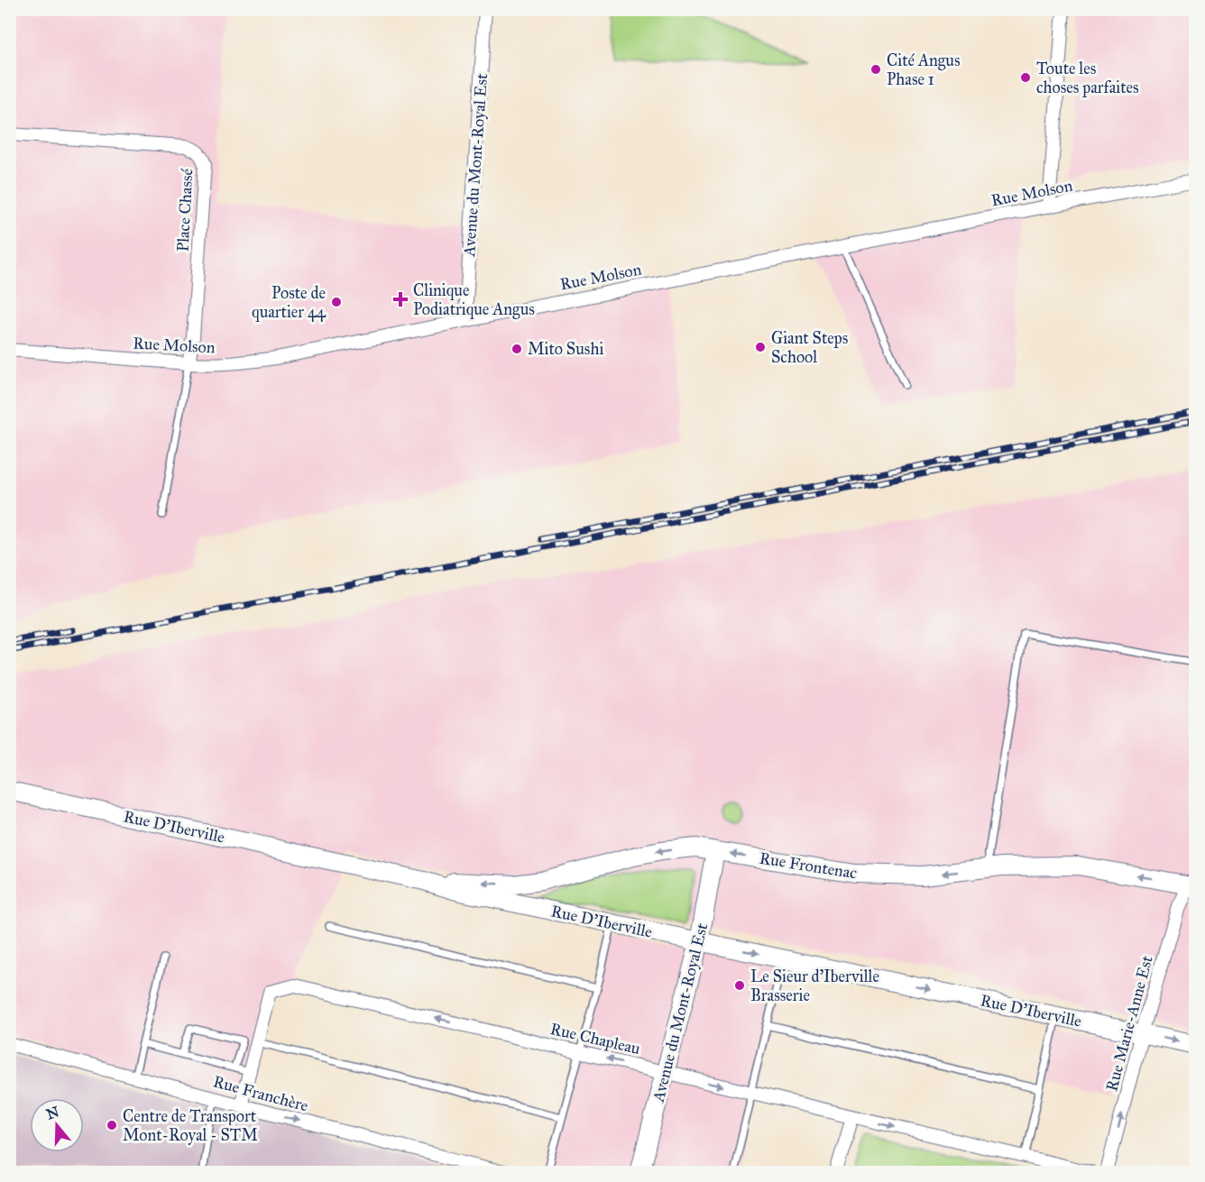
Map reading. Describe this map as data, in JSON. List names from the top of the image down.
{
  "streets": {
    "main road": ["Avenue du Mont-Royal Est", "Rue D'Iberville", "Rue Frontenac"],
    "street": [
      "Rue Molson",
      "Place Chassé",
      "Rue Marie-Anne Est",
      "Rue Chapleau",
      "Rue Franchère"
    ]
  },
  "crossings": [
    ["Avenue du Mont-Royal Est", "Rue Molson"],
    ["Avenue du Mont-Royal Est", "Rue D'Iberville"],
    ["Avenue du Mont-Royal Est", "Rue Frontenac"],
    ["Avenue du Mont-Royal Est", "Rue Chapleau"],
    ["Rue Molson", "Place Chassé"],
    ["Rue D'Iberville", "Rue Frontenac"],
    ["Rue D'Iberville", "Rue Marie-Anne Est"],
    ["Rue Frontenac", "Rue Marie-Anne Est"],
    ["Rue Chapleau", "Rue Franchère"]
  ],
  "one_way": ["Rue Frontenac", "Rue Marie-Anne Est", "Rue Franchère"],
  "places": {
    "other": [
      "Cité Angus Phase 1",
      "Toute les choses parfaites",
      "Poste de quartier 44",
      "Giant Steps School",
      "Mito Sushi",
      "Le Sieur d'Iberville Brasserie",
      "Centre de Transport Mont-Royal - STM"
    ],
    "health": ["Clinique Podiatrique Angus"]
  },
  "north": "top"
}
